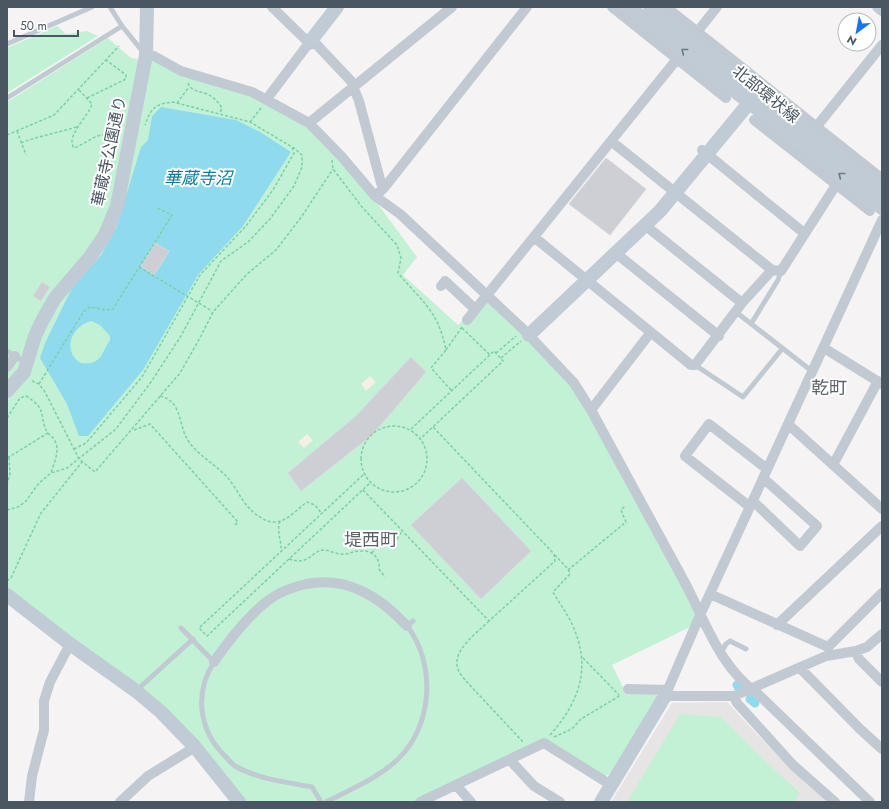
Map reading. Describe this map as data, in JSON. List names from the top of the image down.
{
  "streets": {
    "street": ["北部環状線", "華蔵寺公園通り"]
  },
  "districts": ["乾町", "堤西町"],
  "water": ["華蔵寺沼"],
  "scale_bar": "50 m",
  "north": "bottom left"
}
